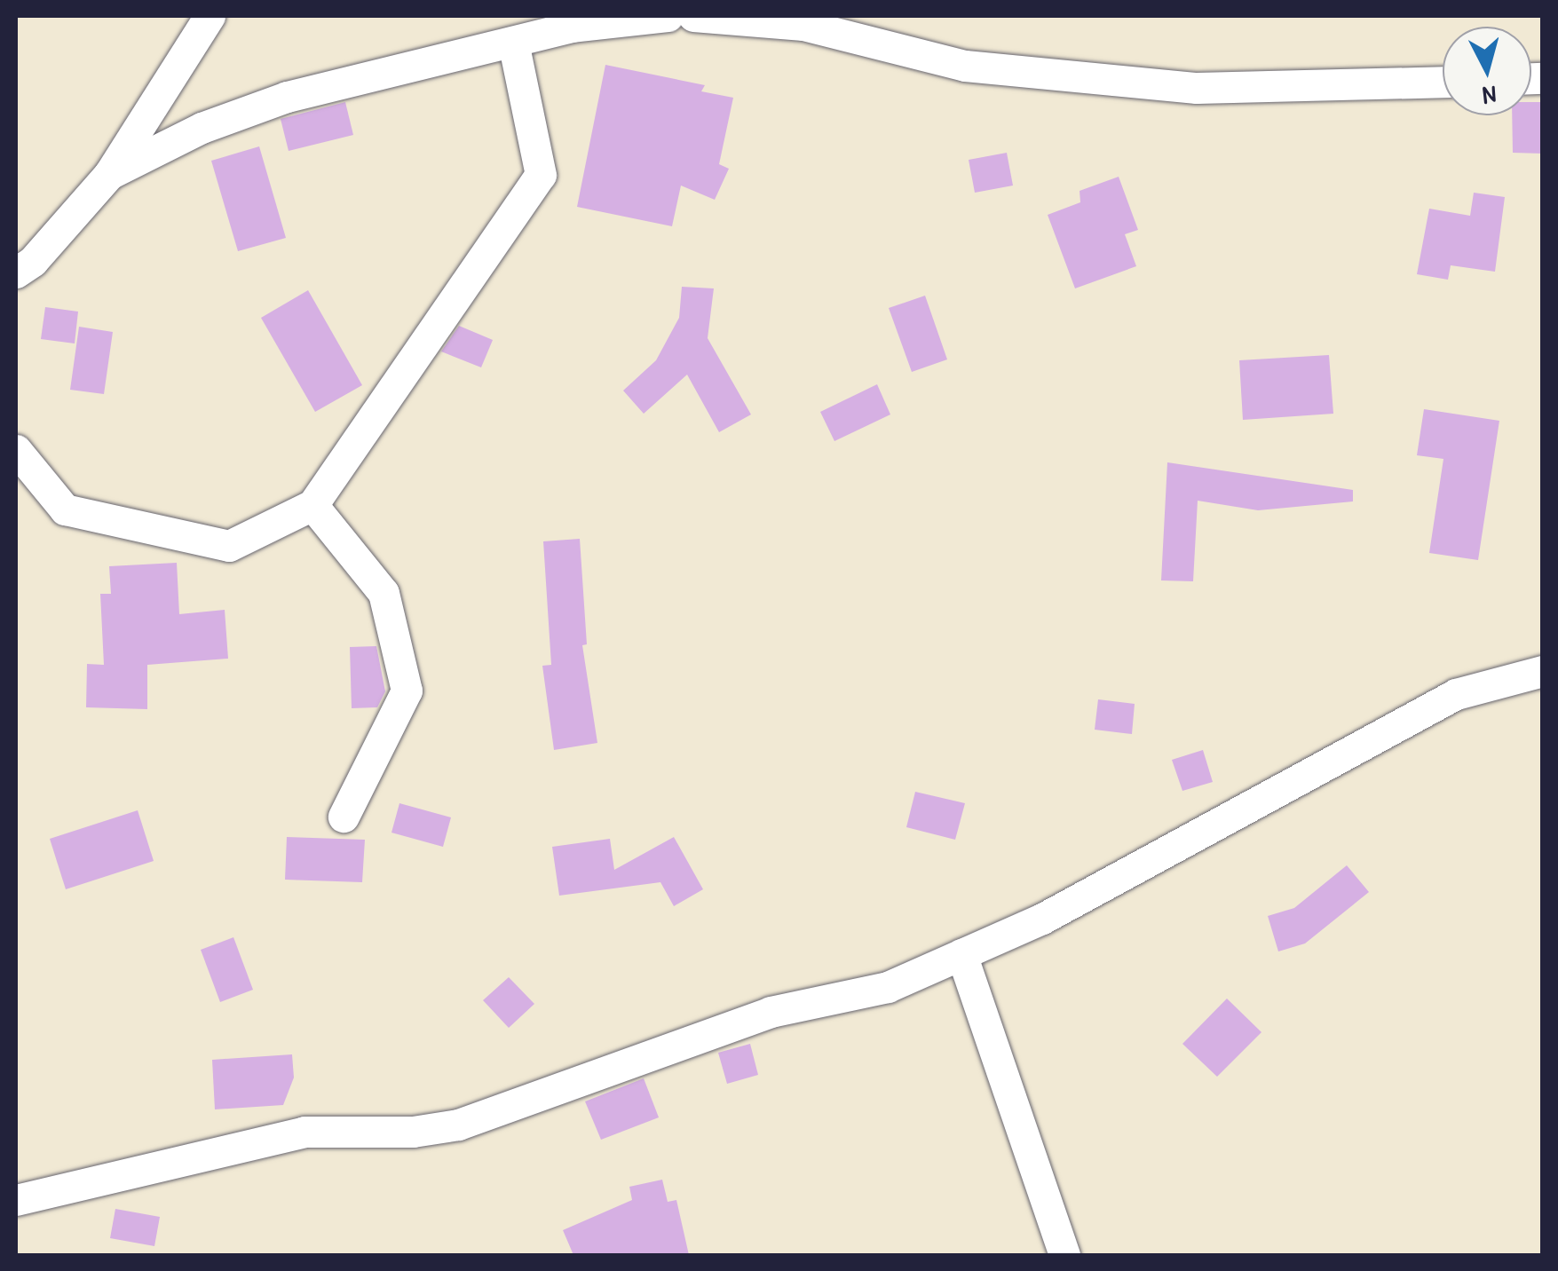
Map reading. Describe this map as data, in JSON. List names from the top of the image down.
{
  "north": "bottom"
}
